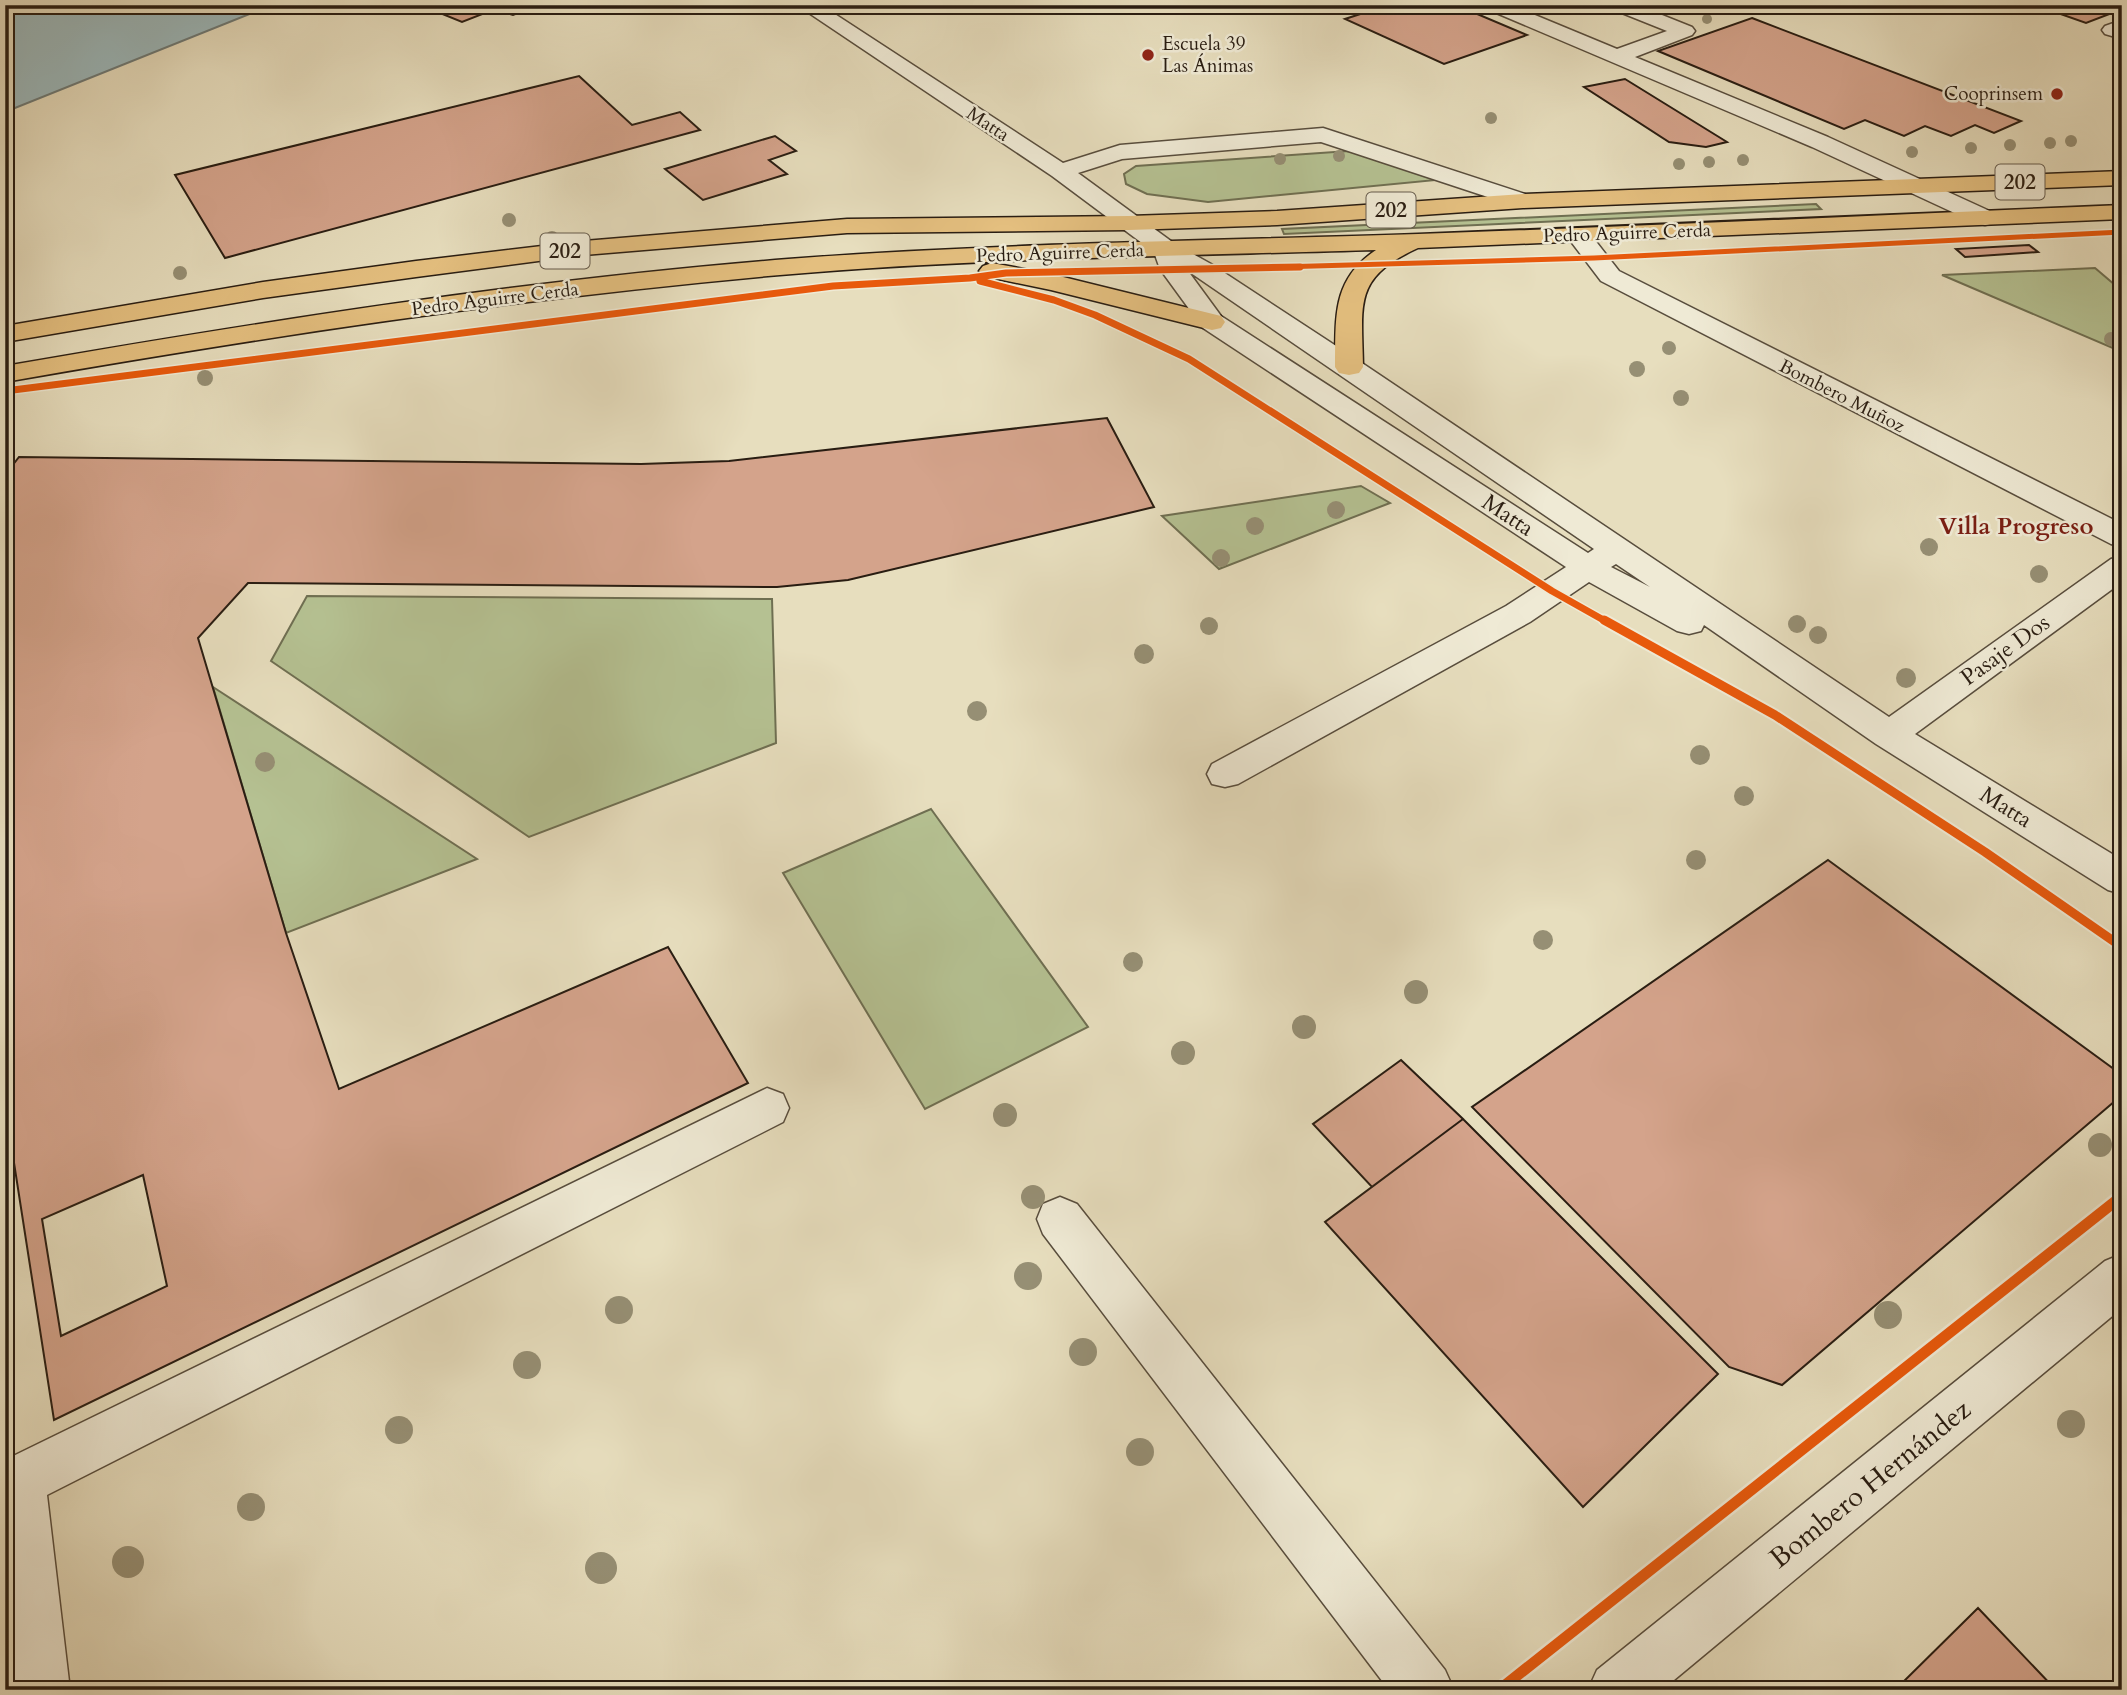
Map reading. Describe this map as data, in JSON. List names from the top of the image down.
{
  "streets": {
    "highway": ["202", "Pedro Aguirre Cerda"],
    "street": [
      "Matta",
      "Bombero Muñoz",
      "Pasaje Dos",
      "Bombero Hernández"
    ]
  },
  "crossings": [
    ["Matta", "Pedro Aguirre Cerda"],
    ["Matta", "Pasaje Dos"],
    ["Pedro Aguirre Cerda", "Bombero Muñoz"]
  ],
  "districts": ["Villa Progreso"],
  "places": ["Escuela 39 Las Ánimas", "Cooprinsem"]
}
